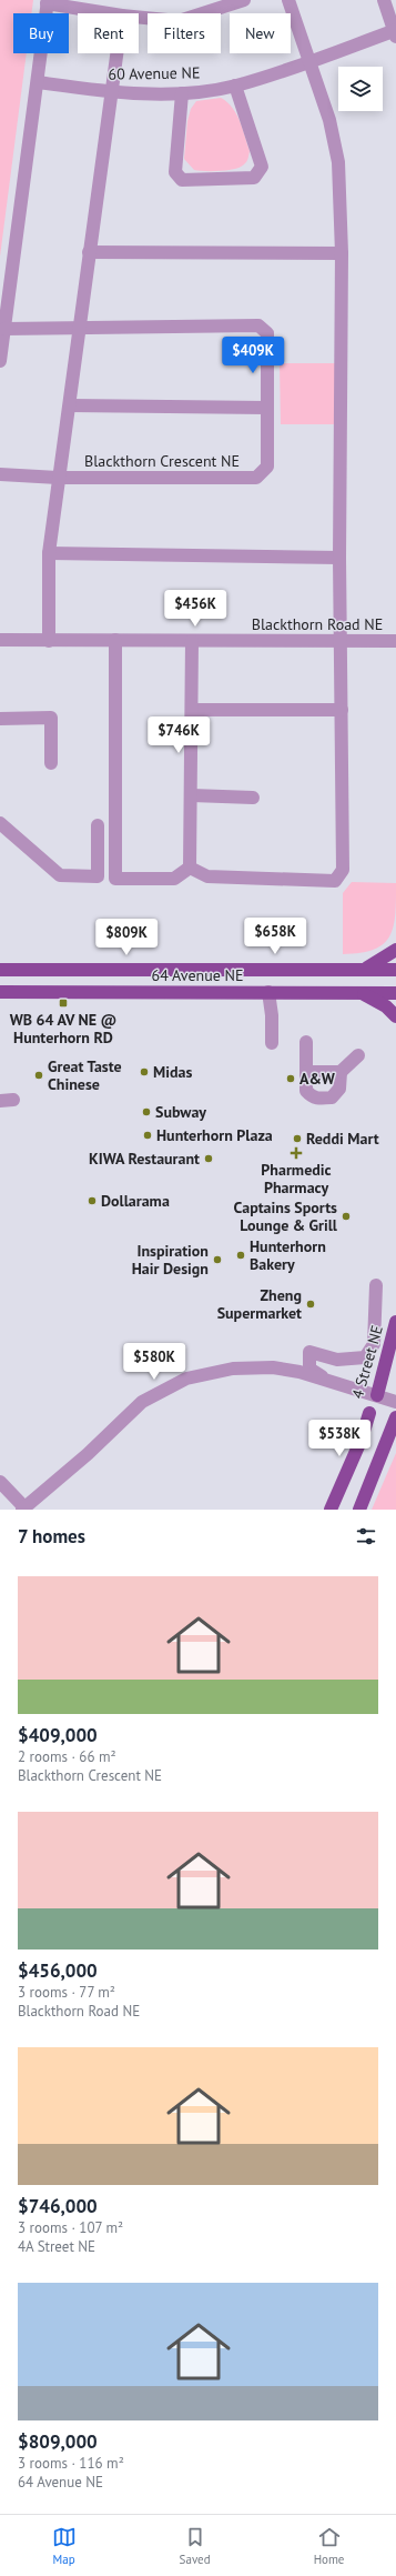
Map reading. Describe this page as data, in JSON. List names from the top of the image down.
{
  "streets": {
    "main road": ["64 Avenue NE", "4 Street NE"],
    "street": ["60 Avenue NE", "Blackthorn Crescent NE", "Blackthorn Road NE"]
  },
  "places": {
    "transit": ["WB 64 AV NE @ Hunterhorn RD"],
    "other": [
      "Midas",
      "Great Taste Chinese",
      "A&W",
      "Subway",
      "Hunterhorn Plaza",
      "Reddi Mart",
      "KIWA Restaurant",
      "Dollarama",
      "Captains Sports Lounge & Grill",
      "Hunterhorn Bakery",
      "Inspiration Hair Design",
      "Zheng Supermarket"
    ],
    "health": ["Pharmedic Pharmacy"]
  },
  "page": {
    "chip": [
      "Buy",
      "Rent",
      "Filters",
      "New"
    ],
    "price": [
      "$409K",
      "$456K",
      "$746K",
      "$658K",
      "$809K",
      "$580K",
      "$538K"
    ],
    "heading": "7 homes",
    "list": [
      {
        "name": "$409,000",
        "note": "2 rooms · 66 m² · Blackthorn Crescent NE"
      },
      {
        "name": "$456,000",
        "note": "3 rooms · 77 m² · Blackthorn Road NE"
      },
      {
        "name": "$746,000",
        "note": "3 rooms · 107 m² · 4A Street NE"
      },
      {
        "name": "$809,000",
        "note": "3 rooms · 116 m² · 64 Avenue NE"
      }
    ],
    "tabs": ["Map", "Saved", "Home"]
  }
}
